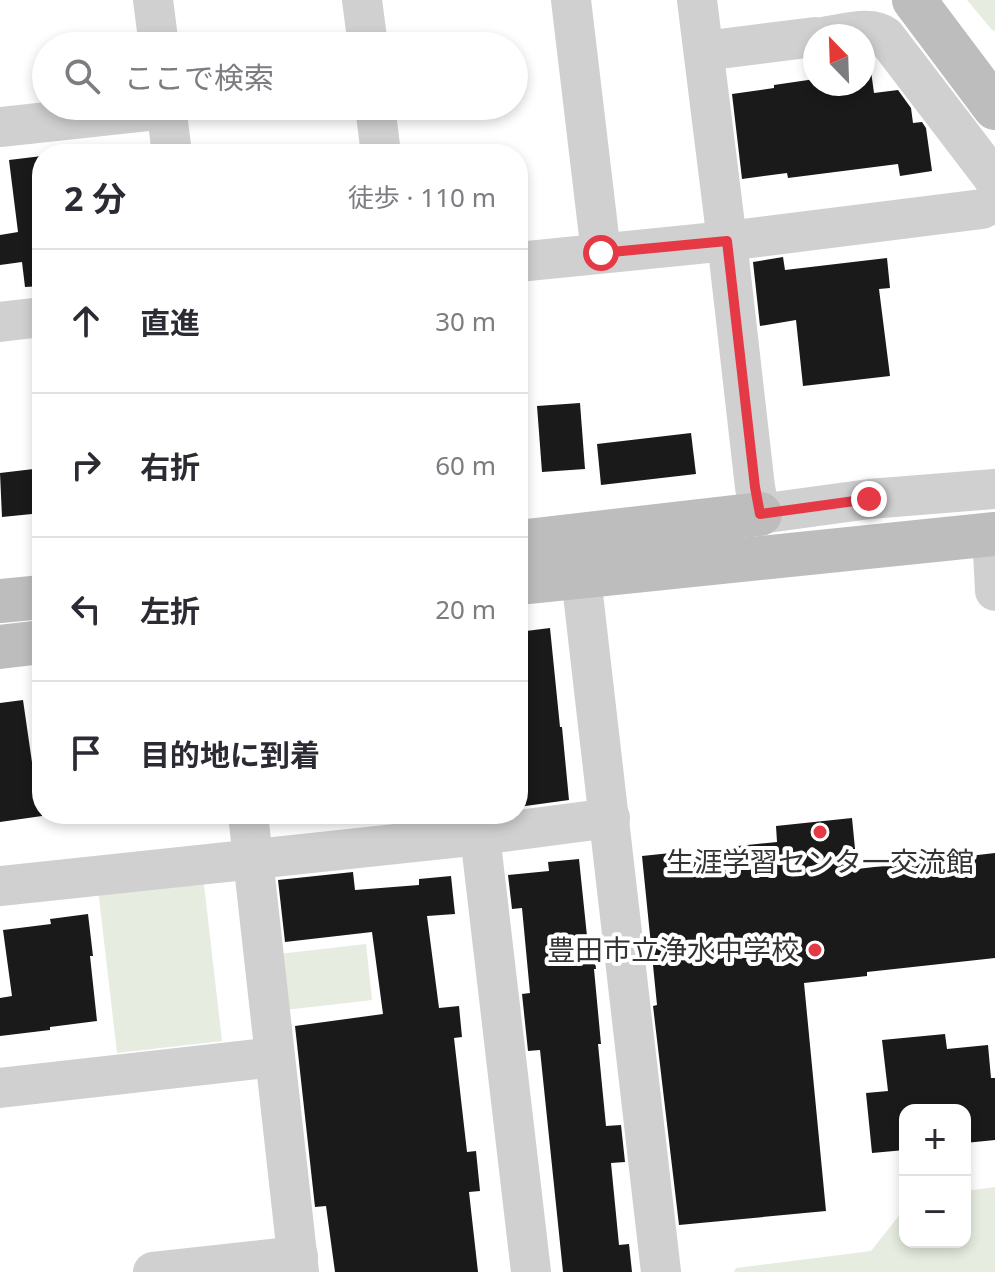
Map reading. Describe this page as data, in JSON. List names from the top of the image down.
{
  "places": ["生涯学習センタ一交流館", "豊田市立浄水中学校"],
  "north": "top left",
  "page": {
    "search": "ここで検索",
    "heading": ["2 分", "徒歩 · 110 m"],
    "list": [
      ["直進", "30 m"],
      ["右折", "60 m"],
      ["左折", "20 m"],
      "目的地に到着"
    ],
    "map_buttons": ["+", "−"]
  }
}
